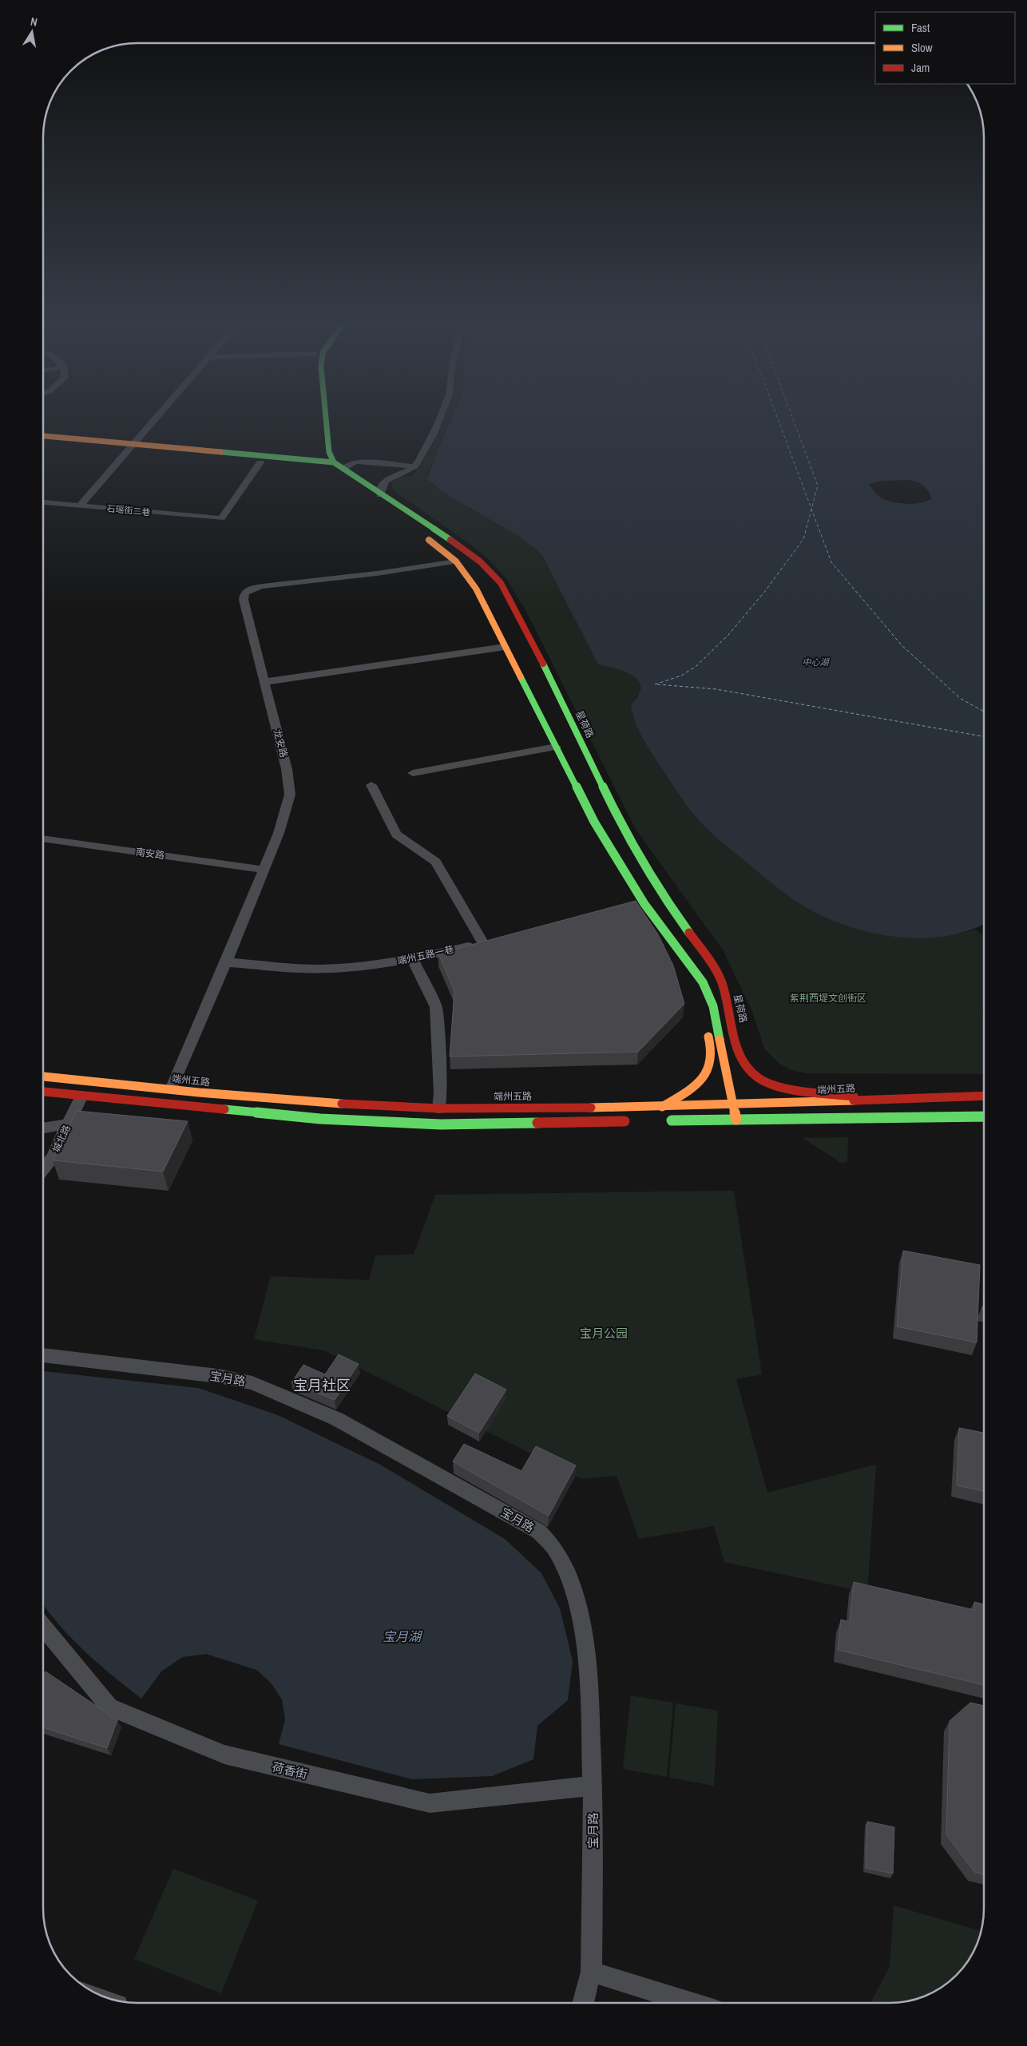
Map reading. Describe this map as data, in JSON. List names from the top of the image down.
{
  "streets": {
    "street": [
      "石瑶街二巷",
      "星荷路",
      "龙安路",
      "南安路",
      "端州五路一巷",
      "端州五路",
      "城北路",
      "宝月路",
      "荷香街"
    ]
  },
  "crossings": [
    ["星荷路", "端州五路"],
    ["龙安路", "南安路"],
    ["龙安路", "端州五路一巷"],
    ["龙安路", "端州五路"],
    ["宝月路", "荷香街"]
  ],
  "districts": ["宝月社区"],
  "water": ["中心湖", "宝月湖"],
  "parks": ["紫荆西堤文创街区", "宝月公园"],
  "legend": ["Fast", "Slow", "Jam"],
  "north": "top"
}
